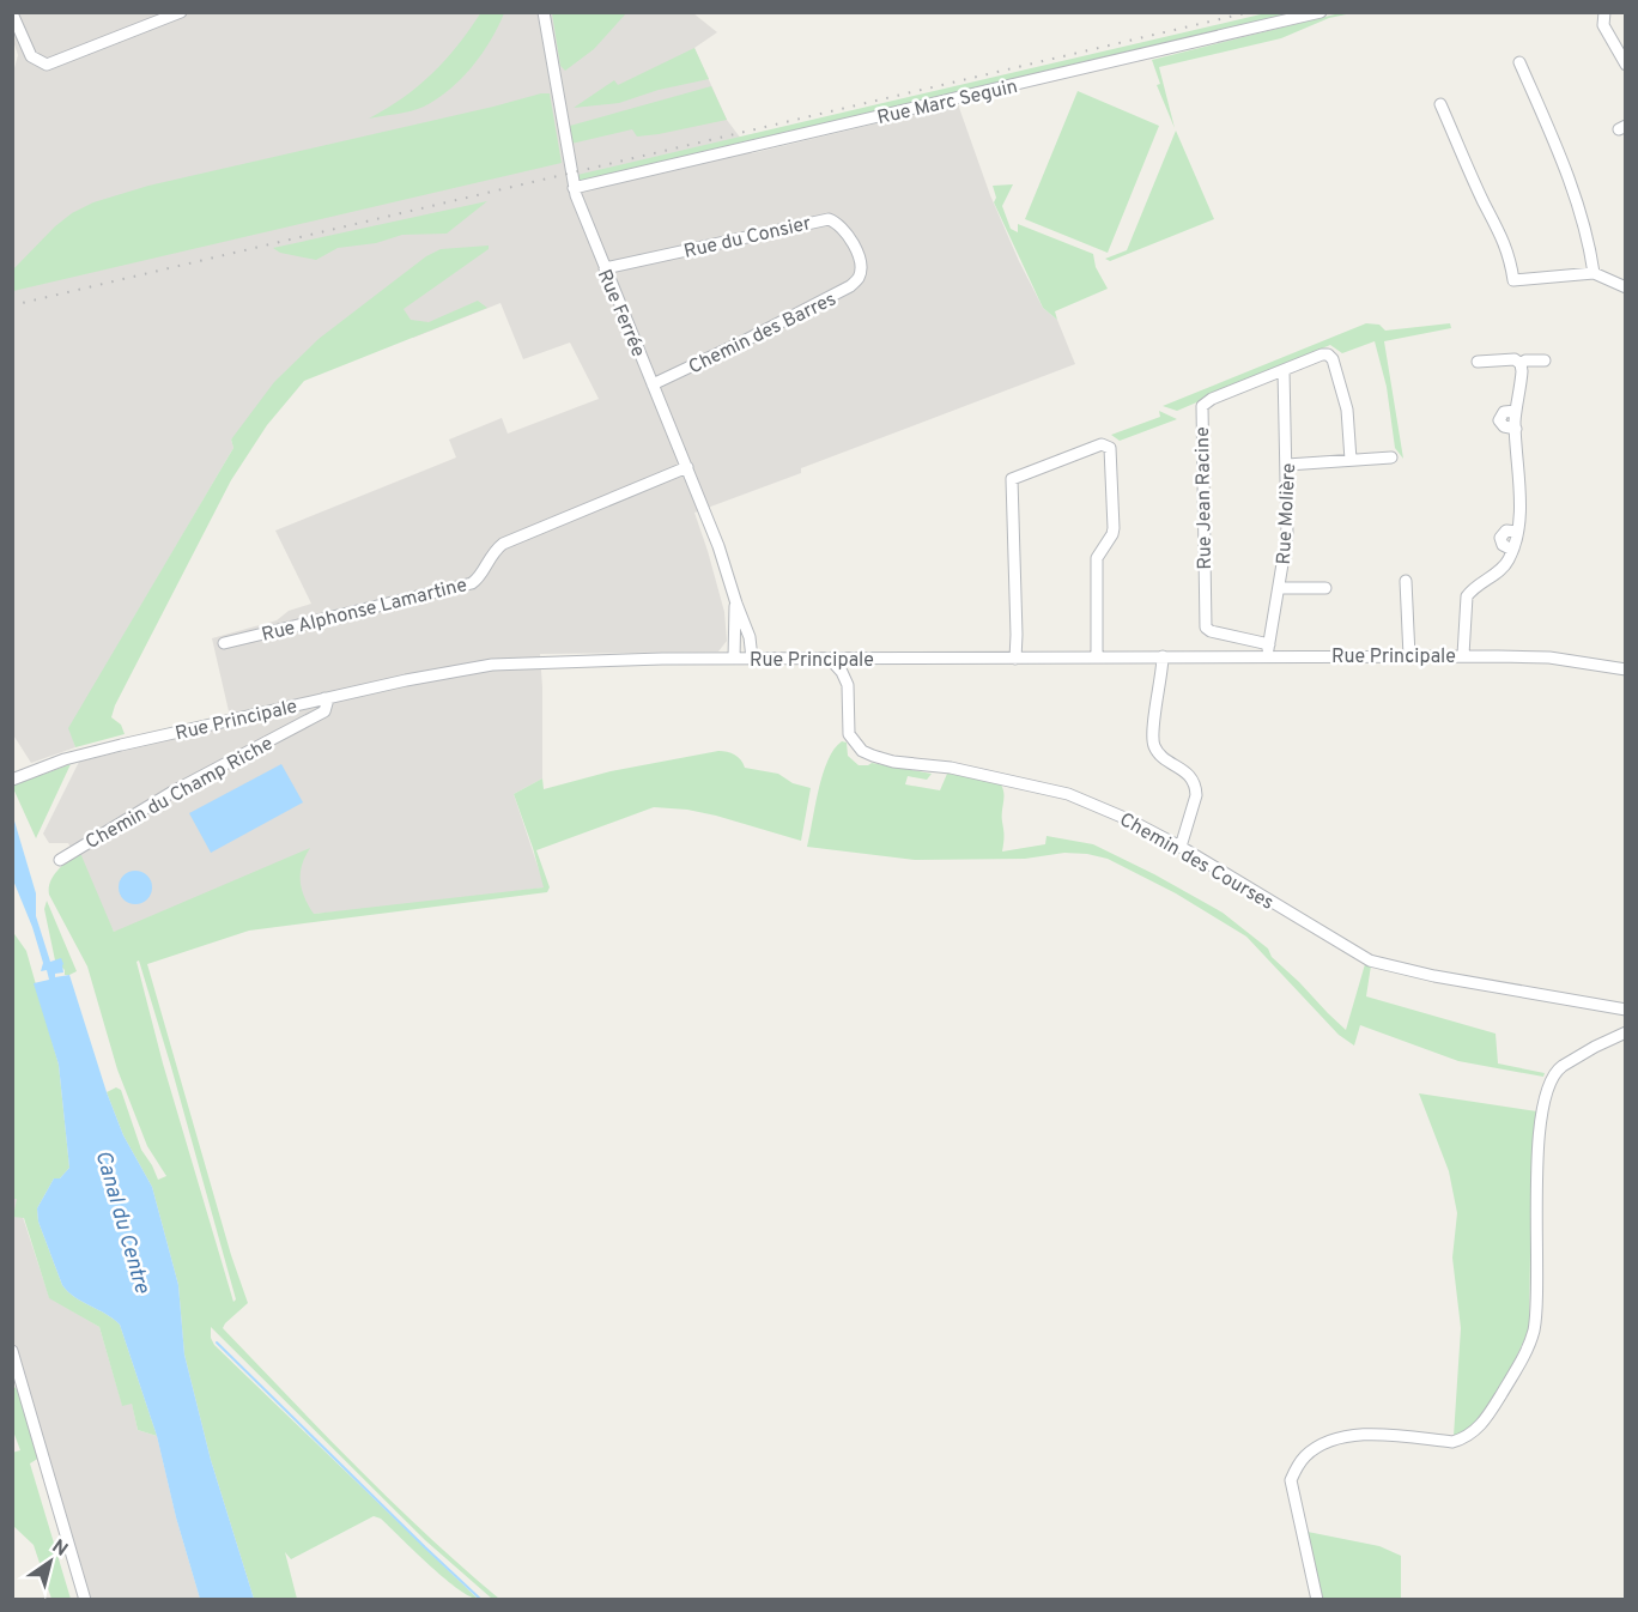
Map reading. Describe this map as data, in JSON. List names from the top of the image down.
{
  "streets": {
    "street": [
      "Rue Marc Seguin",
      "Rue du Consier",
      "Rue Ferrée",
      "Chemin des Barres",
      "Rue Jean Racine",
      "Rue Molière",
      "Rue Alphonse Lamartine",
      "Rue Principale",
      "Chemin du Champ Riche",
      "Chemin des Courses"
    ]
  },
  "crossings": [
    ["Rue Marc Seguin", "Rue Ferrée"],
    ["Rue du Consier", "Rue Ferrée"],
    ["Rue du Consier", "Chemin des Barres"],
    ["Rue Ferrée", "Chemin des Barres"],
    ["Rue Ferrée", "Rue Alphonse Lamartine"],
    ["Rue Ferrée", "Rue Principale"],
    ["Rue Jean Racine", "Rue Molière"],
    ["Rue Molière", "Rue Principale"],
    ["Rue Principale", "Chemin du Champ Riche"],
    ["Rue Principale", "Chemin des Courses"]
  ],
  "water": ["Canal du Centre"],
  "north": "top right"
}
